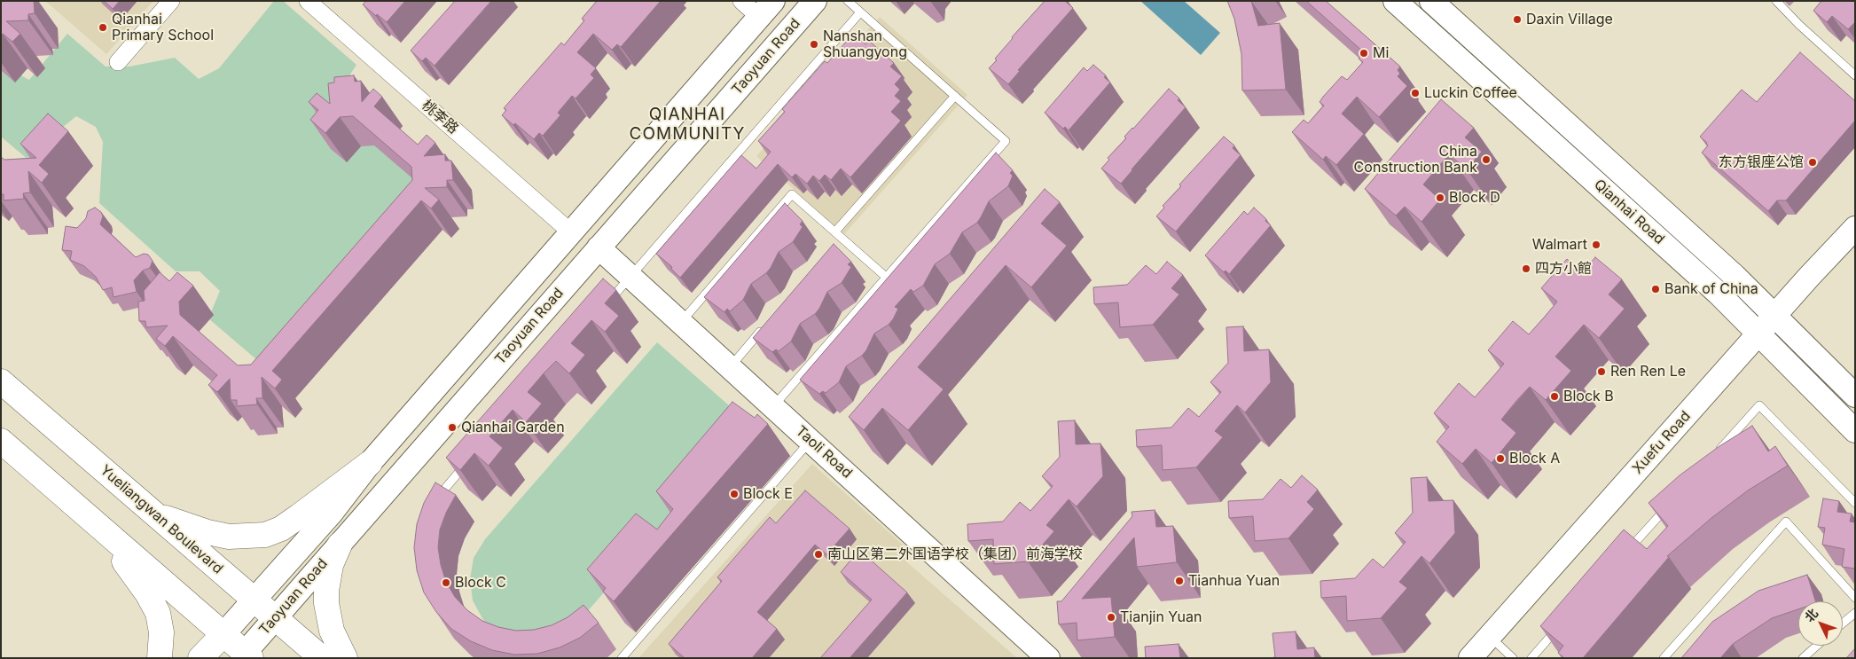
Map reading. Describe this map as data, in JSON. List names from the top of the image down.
{
  "streets": {
    "main road": [
      "Taoyuan Road",
      "Qianhai Road",
      "Xuefu Road",
      "Taoli Road",
      "Yueliangwan Boulevard"
    ],
    "street": ["桃李路"]
  },
  "crossings": [
    ["Taoyuan Road", "桃李路"],
    ["Taoyuan Road", "Taoli Road"],
    ["Taoyuan Road", "Yueliangwan Boulevard"],
    ["Qianhai Road", "Xuefu Road"]
  ],
  "districts": ["QIANHAI COMMUNITY"],
  "places": [
    "Daxin Village",
    "Qianhai Primary School",
    "Nanshan Shuangyong",
    "Mi",
    "Luckin Coffee",
    "China Construction Bank",
    "东方银座公馆",
    "Block D",
    "Walmart",
    "四方小館",
    "Bank of China",
    "Ren Ren Le",
    "Block B",
    "Qianhai Garden",
    "Block A",
    "Block E",
    "南山区第二外国语学校（集团）前海学校",
    "Tianhua Yuan",
    "Block C",
    "Tianjin Yuan"
  ],
  "north": "top left"
}
